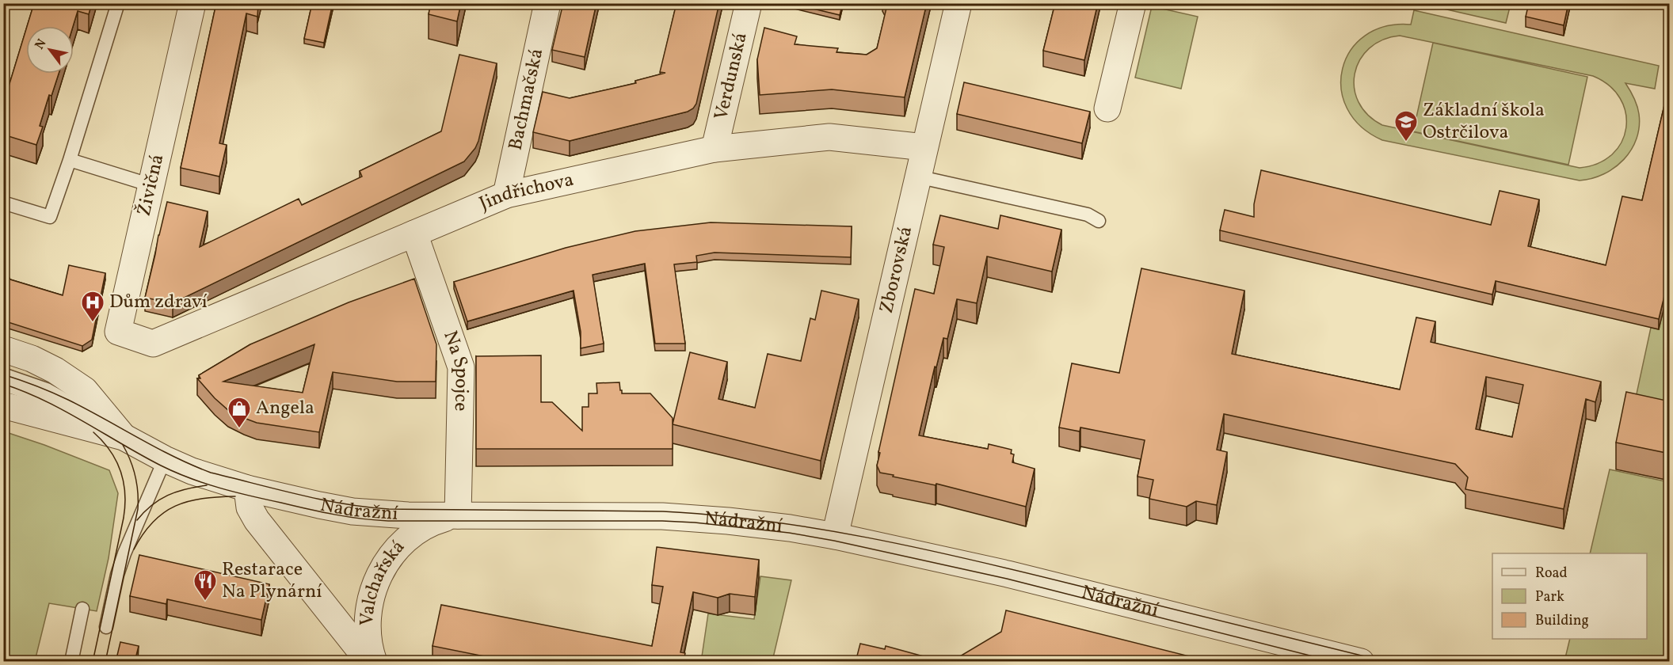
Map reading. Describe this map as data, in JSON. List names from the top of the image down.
{
  "streets": {
    "street": [
      "Verdunská",
      "Bachmačská",
      "Živičná",
      "Jindřichova",
      "Zborovská",
      "Na Spojce",
      "Nádražní",
      "Valchařská"
    ]
  },
  "crossings": [
    ["Verdunská", "Jindřichova"],
    ["Bachmačská", "Jindřichova"],
    ["Živičná", "Jindřichova"],
    ["Jindřichova", "Zborovská"],
    ["Jindřichova", "Na Spojce"],
    ["Zborovská", "Nádražní"],
    ["Na Spojce", "Nádražní"],
    ["Na Spojce", "Valchařská"],
    ["Nádražní", "Valchařská"]
  ],
  "places": {
    "school or university": ["Základní škola Ostrčilova"],
    "hospital": ["Dům zdraví"],
    "shop": ["Angela"],
    "restaurant": ["Restarace Na Plynární"]
  },
  "legend": ["Road", "Park", "Building"],
  "north": "top left"
}
